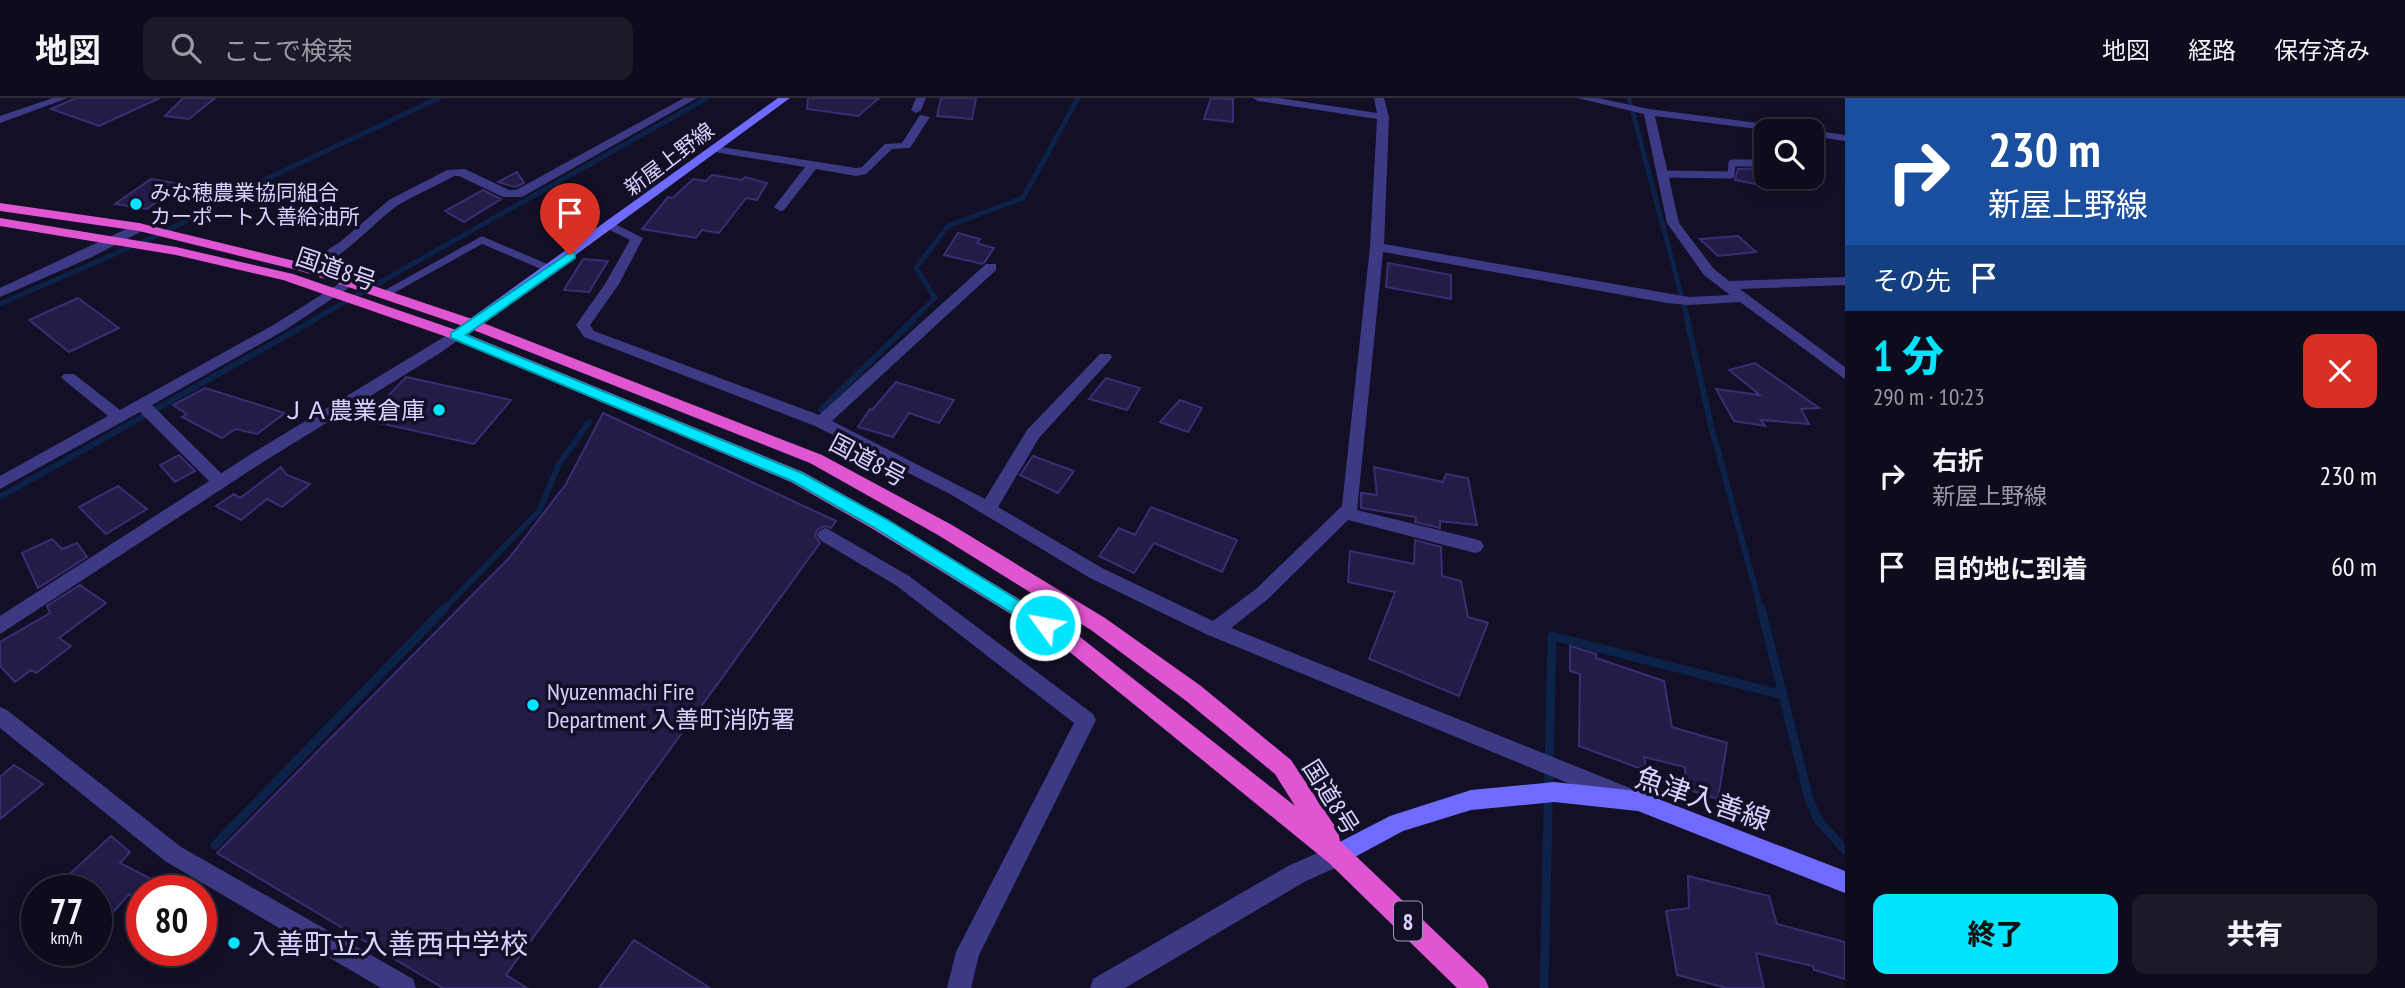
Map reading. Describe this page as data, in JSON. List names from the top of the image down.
{
  "streets": {
    "highway": ["国道8号", "8"],
    "main road": ["新屋上野線", "魚津入善線"]
  },
  "crossings": [
    ["新屋上野線", "国道8号"],
    ["国道8号", "魚津入善線"],
    ["国道8号", "8"],
    ["魚津入善線", "8"]
  ],
  "places": [
    "みな穂農業協同組合 カーポート入善給油所",
    "ＪＡ農業倉庫",
    "Nyuzenmachi Fire Department 入善町消防署",
    "入善町立入善西中学校"
  ],
  "page": {
    "header": "地図",
    "search": "ここで検索",
    "nav": ["地図", "経路", "保存済み"],
    "turn": ["230 m", "新屋上野線"],
    "then": "その先",
    "heading": ["1 分", "290 m · 10:23"],
    "list": [
      {
        "name": "右折",
        "note": "新屋上野線",
        "value": "230 m"
      },
      {
        "name": "目的地に到着",
        "value": "60 m"
      }
    ],
    "speed": "77 km/h",
    "limit": "80",
    "buttons": ["終了", "共有"]
  }
}
